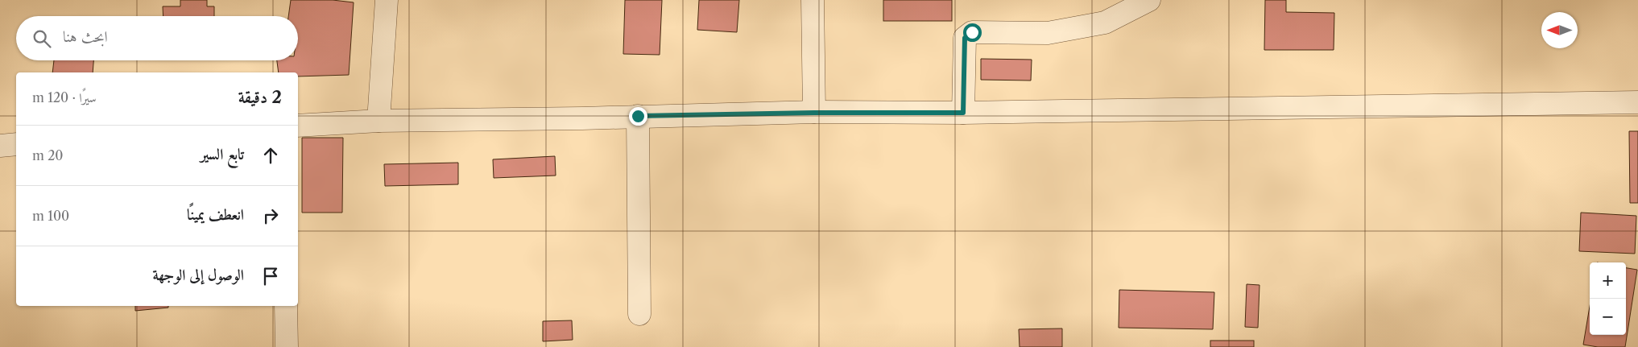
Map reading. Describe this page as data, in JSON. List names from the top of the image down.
{
  "north": "left",
  "page": {
    "search": "ابحث هنا",
    "heading": ["2 دقيقة", "سيرًا · 120 m"],
    "list": [
      ["تابع السير", "20 m"],
      ["انعطف يمينًا", "100 m"],
      "الوصول إلى الوجهة"
    ],
    "map_buttons": ["+", "−"]
  }
}
